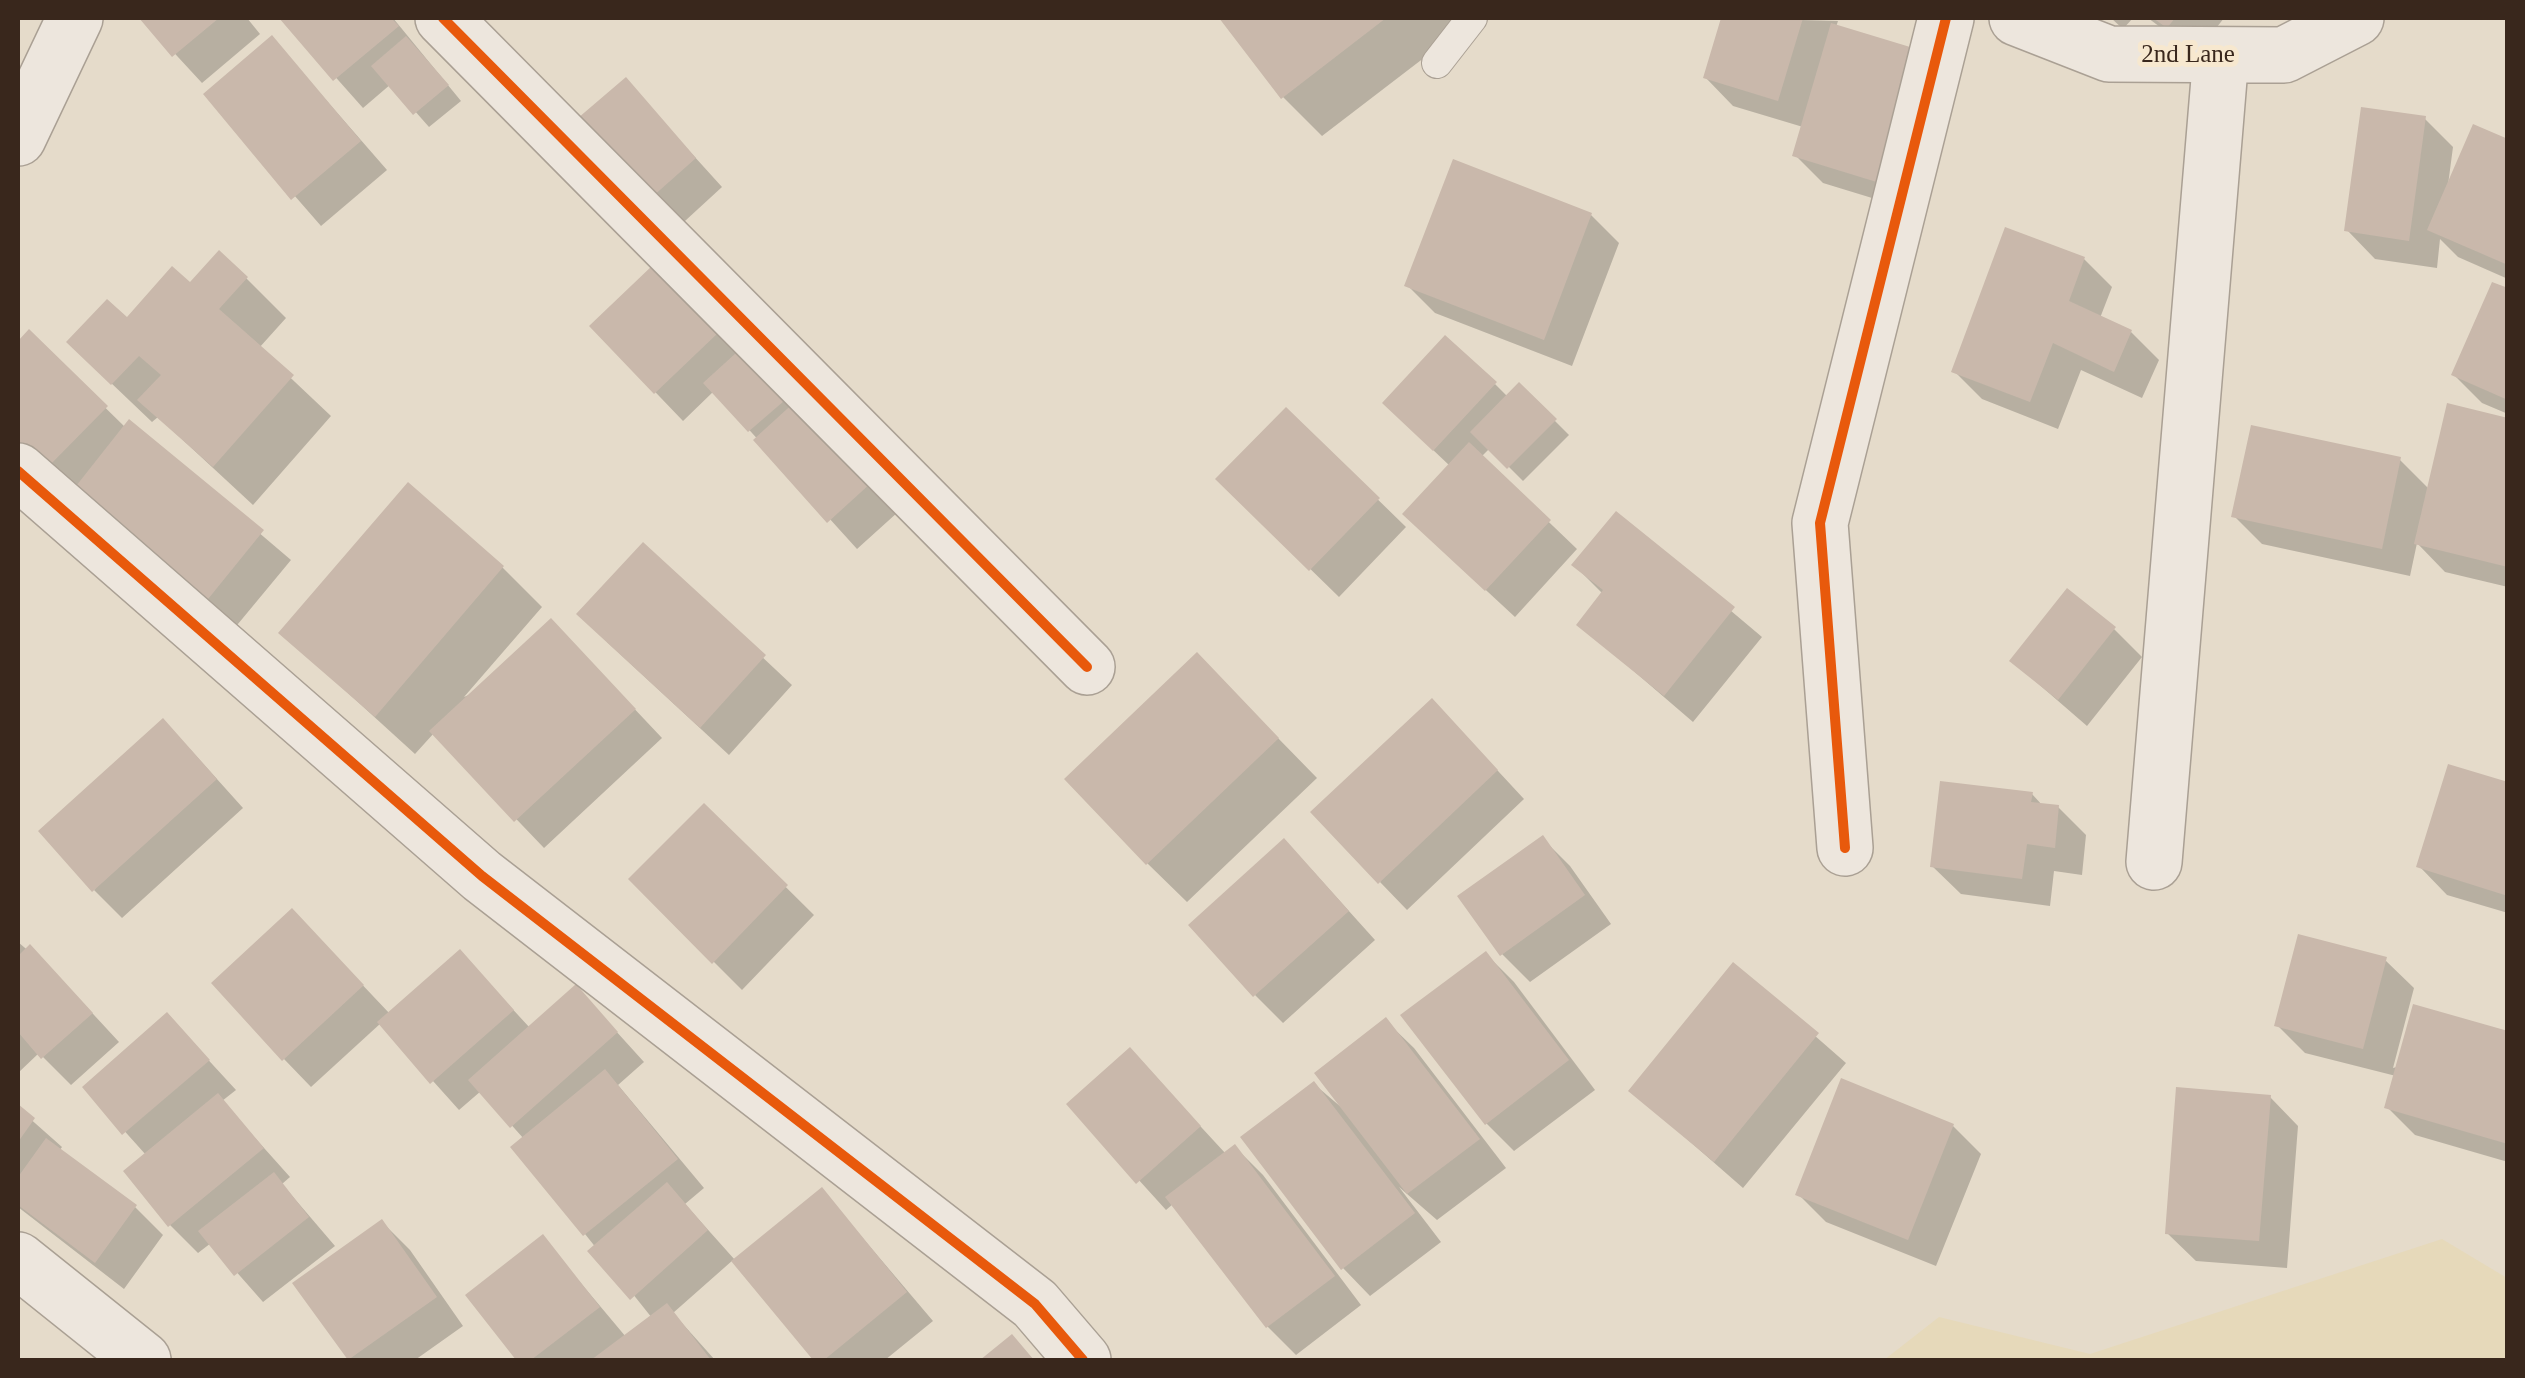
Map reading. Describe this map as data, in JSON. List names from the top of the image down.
{
  "streets": {
    "street": ["2nd Lane"]
  }
}
